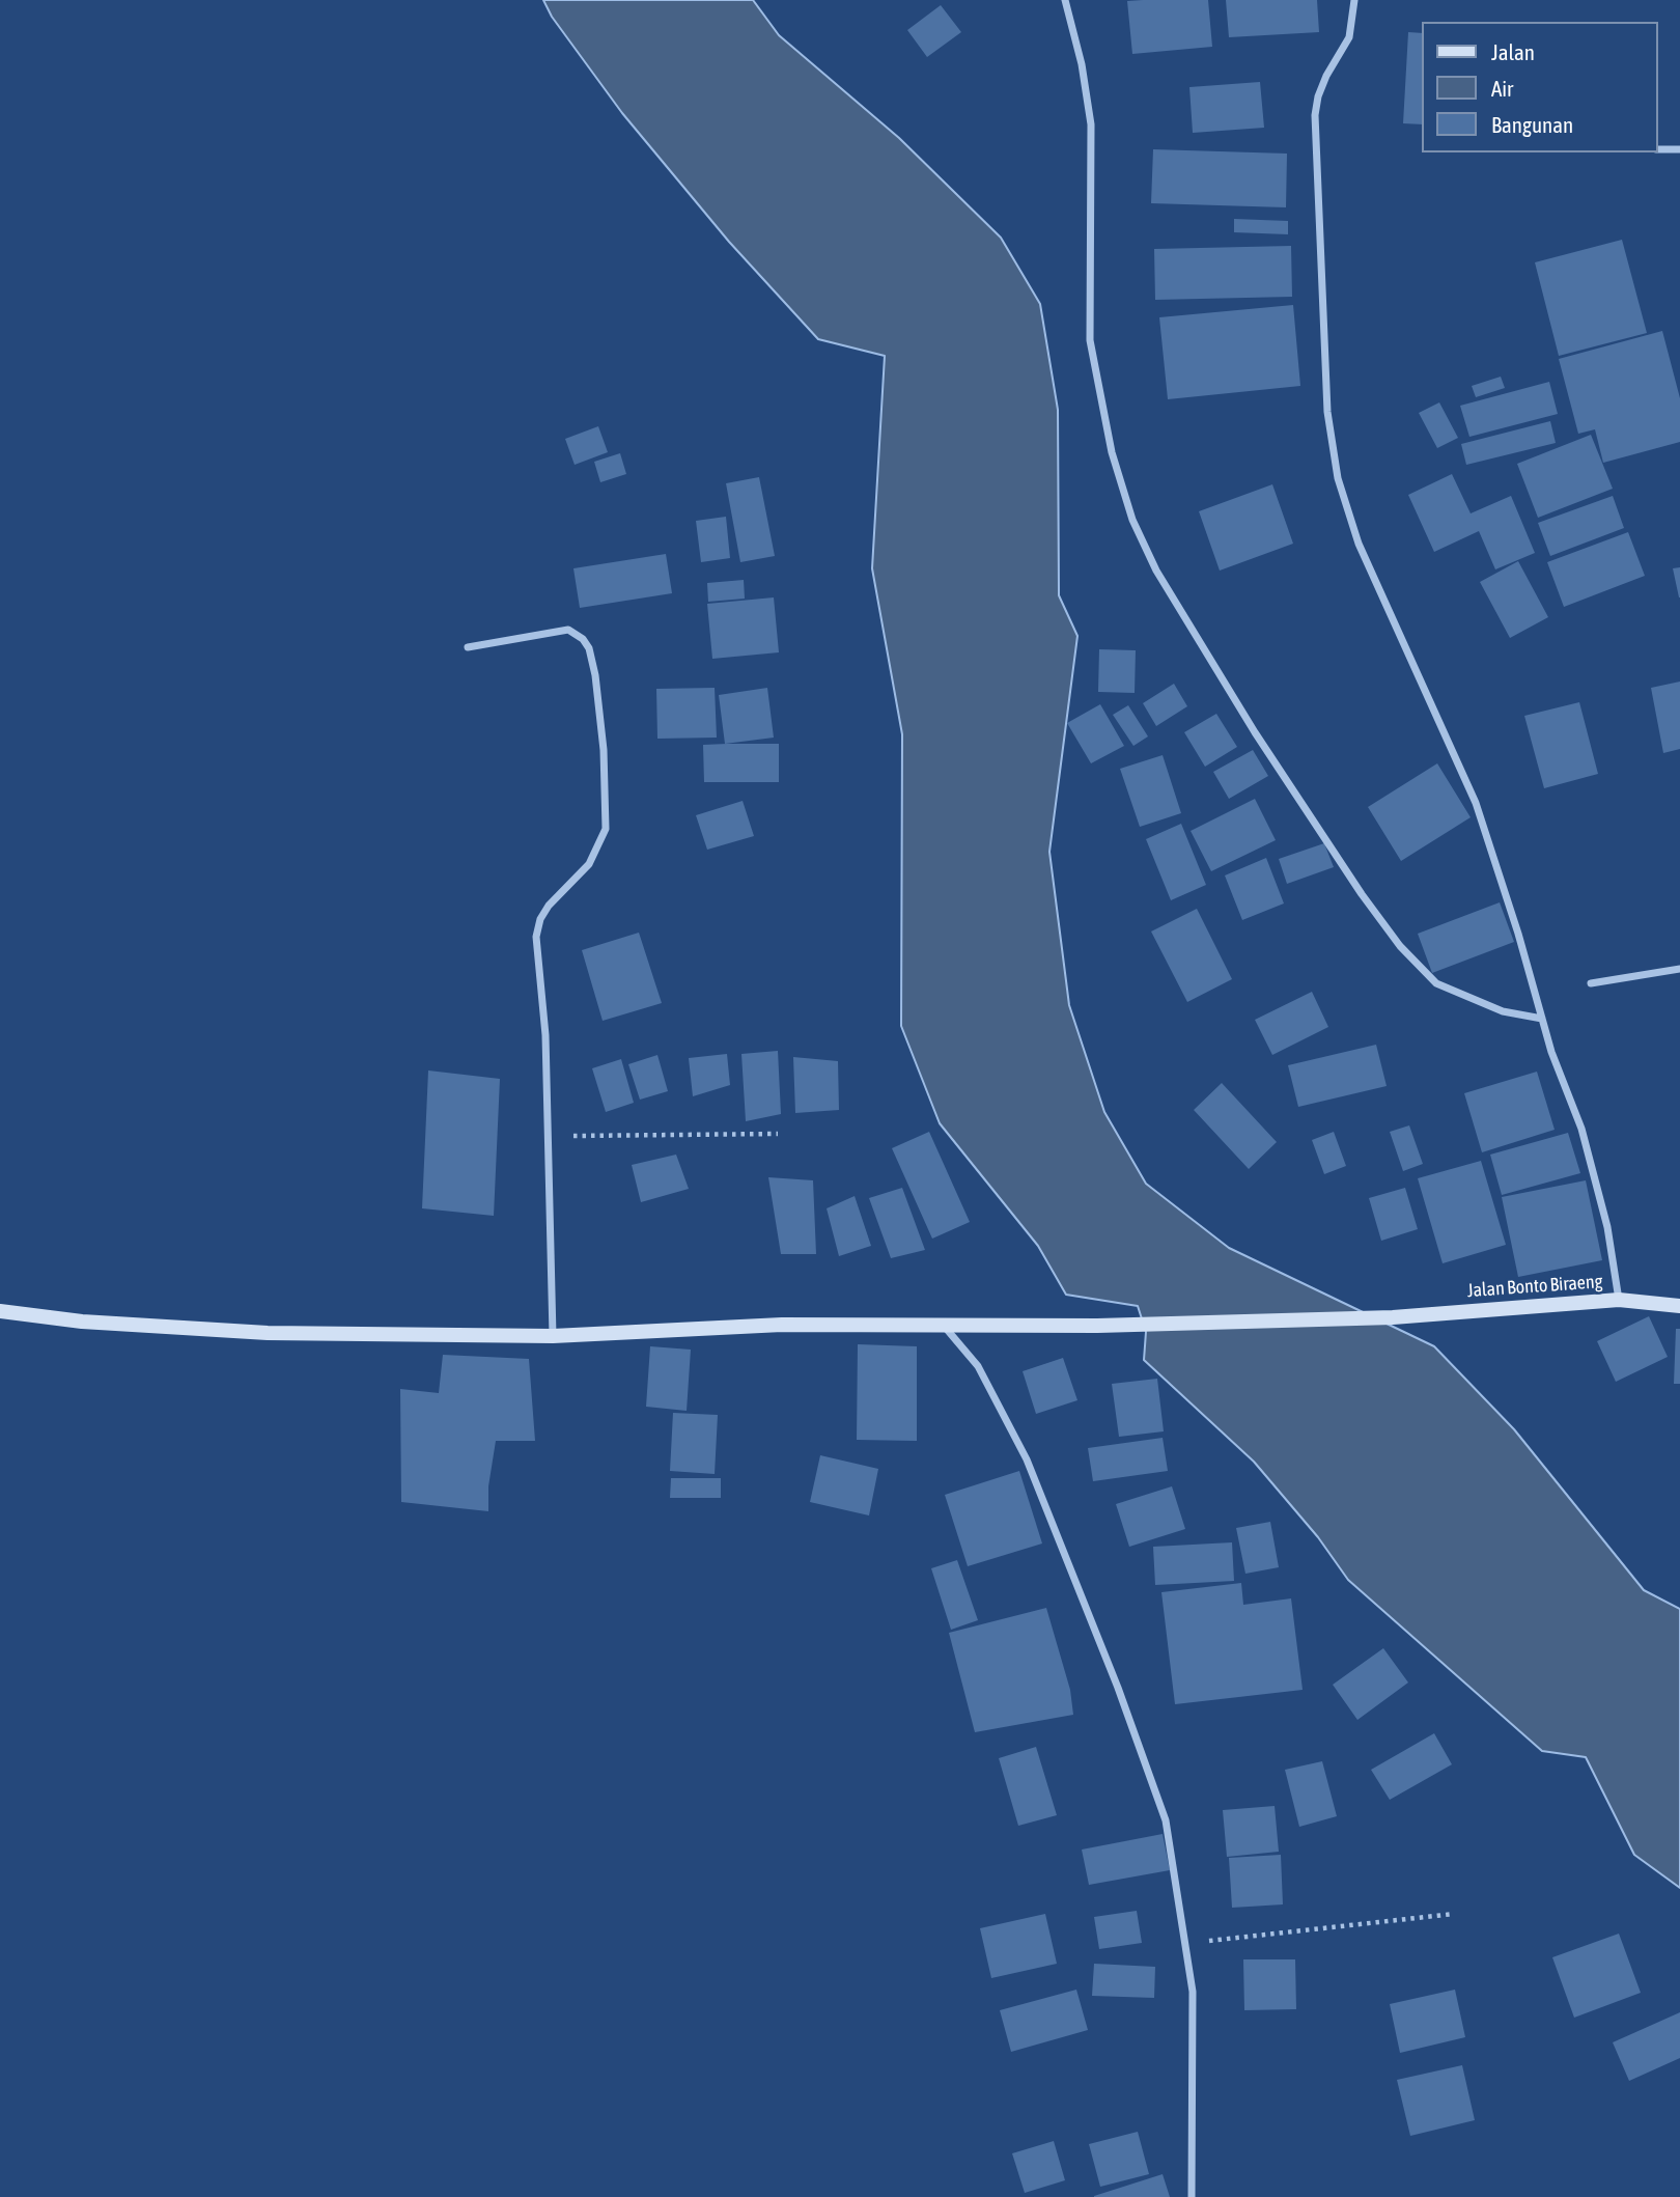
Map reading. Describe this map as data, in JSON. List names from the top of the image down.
{
  "streets": {
    "street": ["Jalan Bonto Biraeng"]
  },
  "legend": ["Jalan", "Air", "Bangunan"]
}
